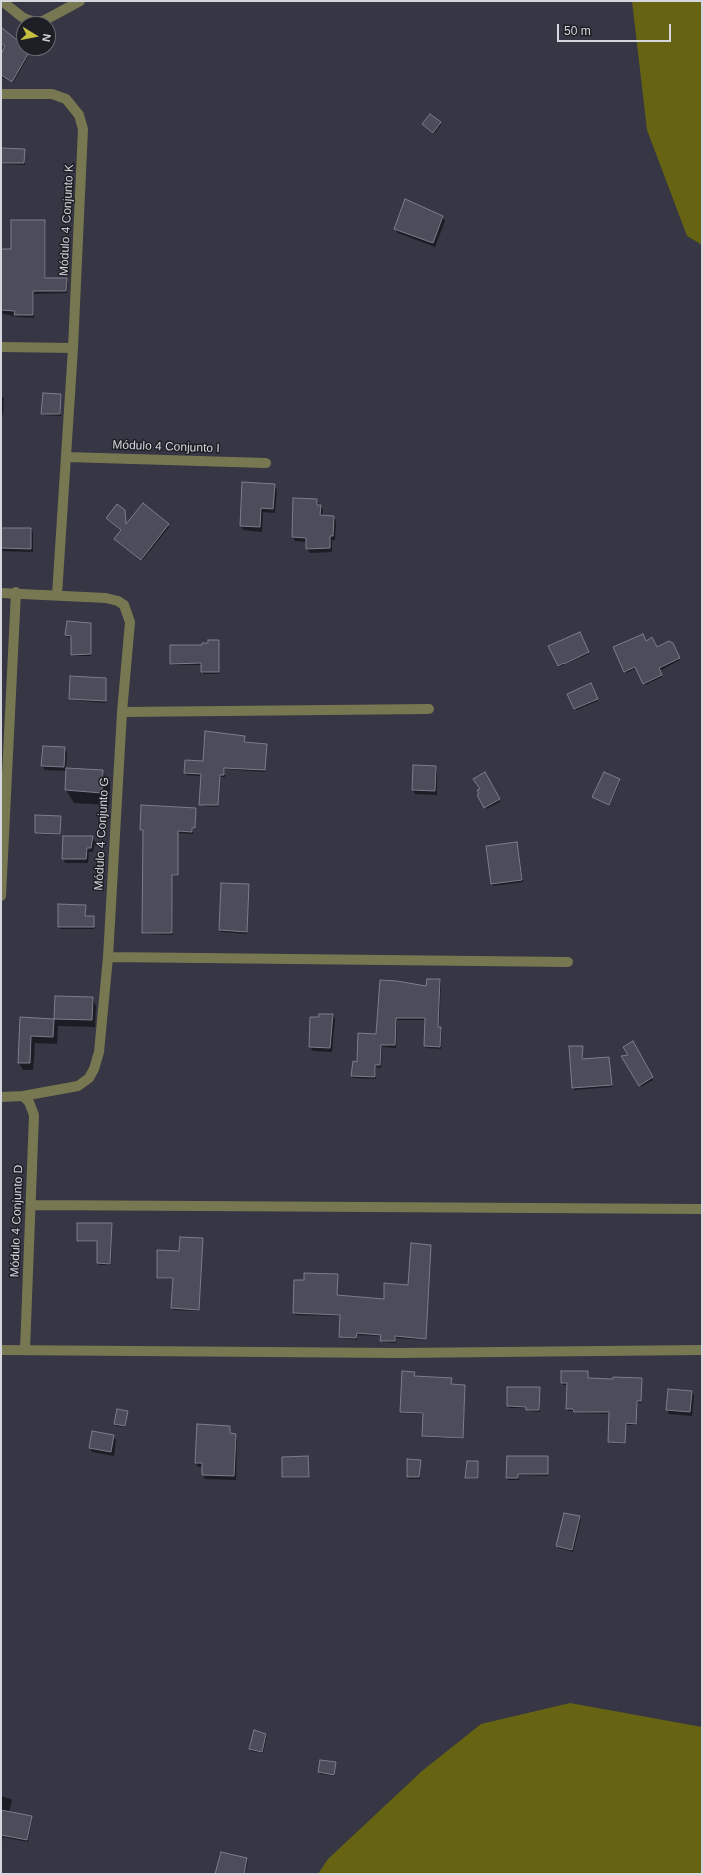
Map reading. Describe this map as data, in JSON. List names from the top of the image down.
{
  "streets": {
    "street": [
      "Módulo 4 Conjunto K",
      "Módulo 4 Conjunto I",
      "Módulo 4 Conjunto G",
      "Módulo 4 Conjunto D"
    ]
  },
  "crossings": [
    ["Módulo 4 Conjunto K", "Módulo 4 Conjunto I"],
    ["Módulo 4 Conjunto G", "Módulo 4 Conjunto D"]
  ],
  "scale_bar": "50 m",
  "north": "right"
}
